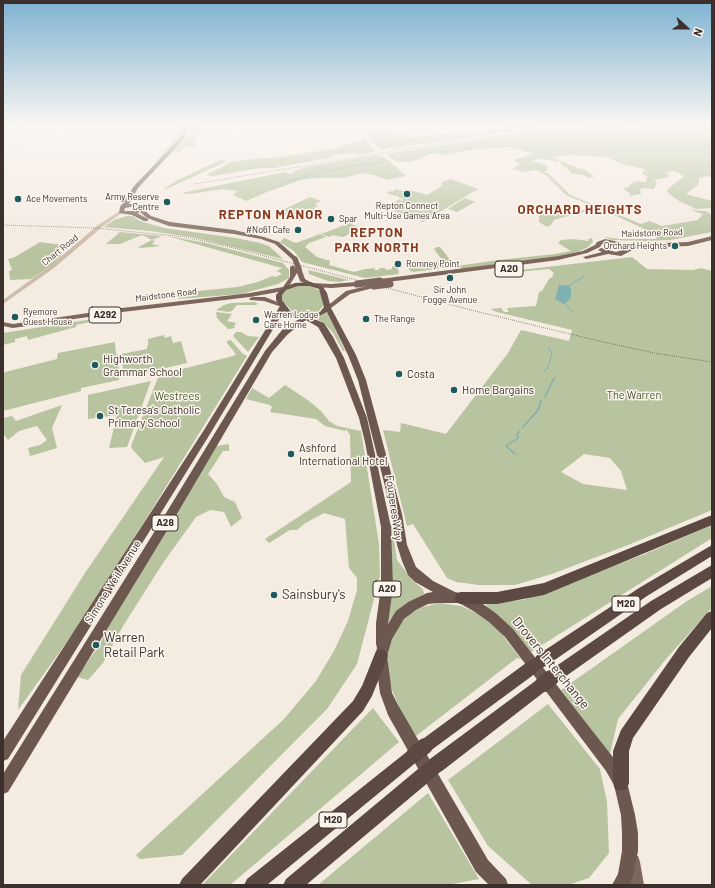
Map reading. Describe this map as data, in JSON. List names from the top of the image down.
{
  "streets": {
    "highway": [
      "A20",
      "Fougeres Way",
      "A28",
      "Simone Weil Avenue",
      "M20",
      "Drovers Interchange"
    ],
    "main road": ["Maidstone Road", "A292"],
    "street": ["Chart Road"]
  },
  "crossings": [
    ["Maidstone Road", "A20"],
    ["Maidstone Road", "Fougeres Way"],
    ["Maidstone Road", "Simone Weil Avenue"],
    ["A20", "Fougeres Way"],
    ["A20", "Simone Weil Avenue"],
    ["Fougeres Way", "Simone Weil Avenue"],
    ["Fougeres Way", "Drovers Interchange"]
  ],
  "districts": ["ORCHARD HEIGHTS", "REPTON MANOR", "REPTON PARK NORTH"],
  "parks": ["The Warren", "Westrees"],
  "places": [
    "Repton Connect Multi-Use Games Area",
    "Ace Movements",
    "Army Reserve Centre",
    "Spar",
    "#No61 Cafe",
    "Orchard Heights",
    "Romney Point",
    "Sir John Fogge Avenue",
    "Ryemore Guest House",
    "The Range",
    "Warren Lodge Care Home",
    "Highworth Grammar School",
    "Costa",
    "Home Bargains",
    "St Teresa's Catholic Primary School",
    "Ashford International Hotel",
    "Sainsbury's",
    "Warren Retail Park"
  ],
  "north": "right"
}
